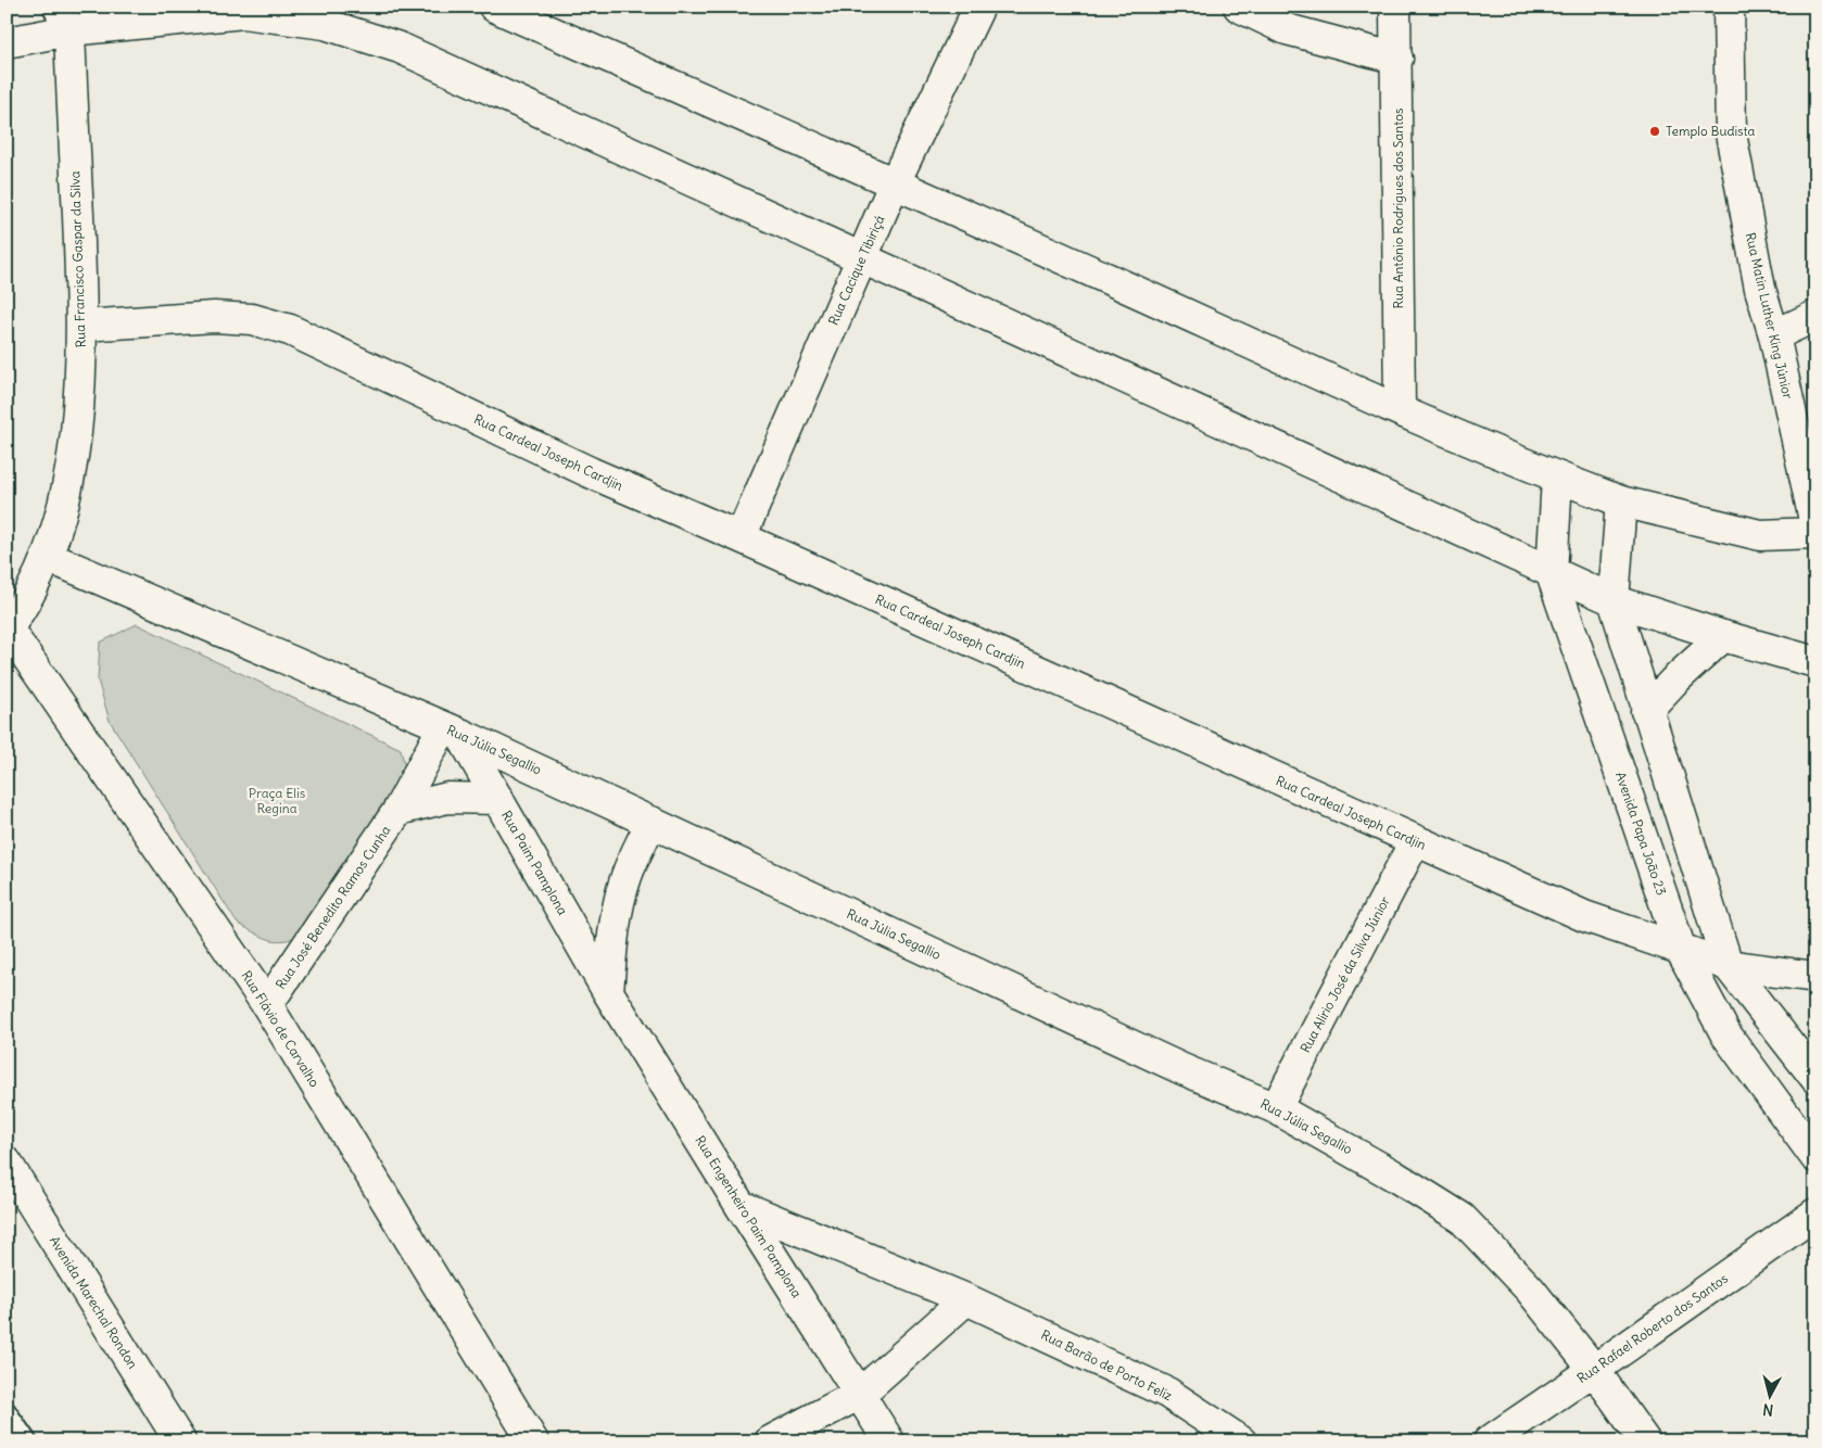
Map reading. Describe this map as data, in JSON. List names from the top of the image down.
{
  "streets": {
    "street": [
      "Rua Antônio Rodrigues dos Santos",
      "Rua Francisco Gaspar da Silva",
      "Rua Cacique Tibiriçá",
      "Rua Matin Luther King Júnior",
      "Rua Cardeal Joseph Cardjin",
      "Rua Júlia Segallio",
      "Avenida Papa João 23",
      "Rua Paim Pamplona",
      "Rua José Benedito Ramos Cunha",
      "Rua Alirio José da Silva Júnior",
      "Rua Flávio de Carvalho",
      "Rua Engenheiro Paim Pamplona",
      "Avenida Marechal Rondon",
      "Rua Rafael Roberto dos Santos",
      "Rua Barão de Porto Feliz"
    ]
  },
  "crossings": [
    ["Rua Francisco Gaspar da Silva", "Rua Cardeal Joseph Cardjin"],
    ["Rua Francisco Gaspar da Silva", "Rua Júlia Segallio"],
    ["Rua Francisco Gaspar da Silva", "Rua Flávio de Carvalho"],
    ["Rua Cacique Tibiriçá", "Rua Cardeal Joseph Cardjin"],
    ["Rua Cardeal Joseph Cardjin", "Avenida Papa João 23"],
    ["Rua Cardeal Joseph Cardjin", "Rua Alirio José da Silva Júnior"],
    ["Rua Júlia Segallio", "Rua Paim Pamplona"],
    ["Rua Júlia Segallio", "Rua José Benedito Ramos Cunha"],
    ["Rua Júlia Segallio", "Rua Alirio José da Silva Júnior"],
    ["Rua Júlia Segallio", "Rua Rafael Roberto dos Santos"],
    ["Rua Paim Pamplona", "Rua José Benedito Ramos Cunha"],
    ["Rua Paim Pamplona", "Rua Engenheiro Paim Pamplona"],
    ["Rua José Benedito Ramos Cunha", "Rua Flávio de Carvalho"],
    ["Rua Engenheiro Paim Pamplona", "Rua Barão de Porto Feliz"]
  ],
  "parks": ["Praça Elis Regina"],
  "places": ["Templo Budista"],
  "north": "bottom"
}
